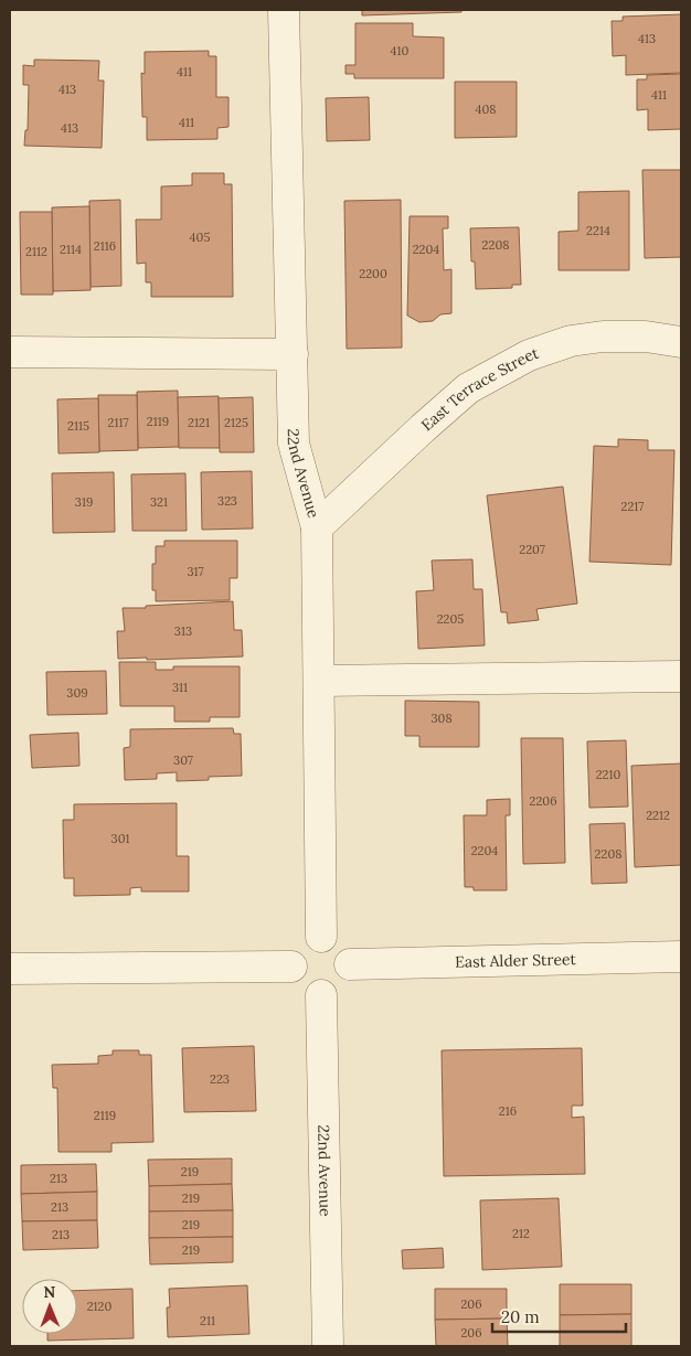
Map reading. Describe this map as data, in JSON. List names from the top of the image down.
{
  "streets": {
    "street": ["East Terrace Street", "22nd Avenue", "East Alder Street"]
  },
  "crossings": [
    ["East Terrace Street", "22nd Avenue"],
    ["22nd Avenue", "East Alder Street"]
  ],
  "house_numbers": [
    "413",
    "410",
    "411",
    "413",
    "411",
    "408",
    "411",
    "413",
    "2214",
    "405",
    "2208",
    "2116",
    "2114",
    "2204",
    "2112",
    "2200",
    "2119",
    "2117",
    "2121",
    "2125",
    "2115",
    "323",
    "319",
    "321",
    "2217",
    "2207",
    "317",
    "2205",
    "313",
    "311",
    "309",
    "308",
    "307",
    "2210",
    "2206",
    "2212",
    "301",
    "2204",
    "2208",
    "223",
    "216",
    "2119",
    "219",
    "213",
    "219",
    "213",
    "219",
    "212",
    "213",
    "219",
    "206",
    "2120",
    "211",
    "206"
  ],
  "scale_bar": "20 m",
  "north": "top"
}
